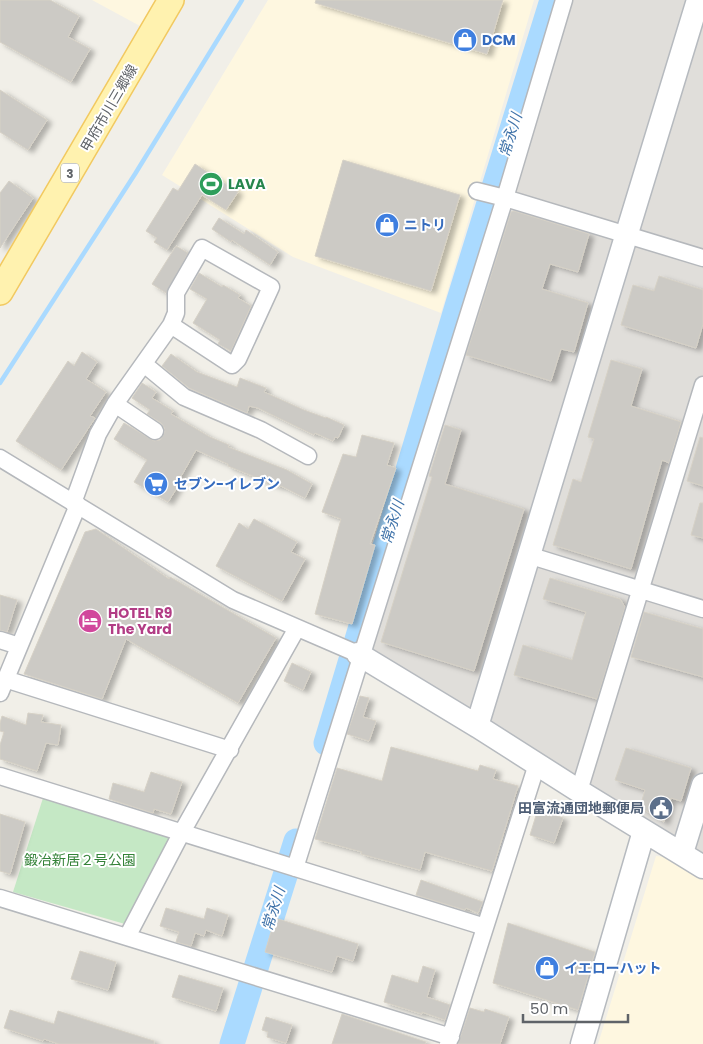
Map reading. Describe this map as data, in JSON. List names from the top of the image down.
{
  "streets": {
    "main road": ["甲府市川三郷線", "3"]
  },
  "water": ["常永川"],
  "parks": ["鍛冶新居２号公園"],
  "places": {
    "shop": ["DCM", "ニトリ", "イエローハット"],
    "sports": ["LAVA"],
    "supermarket": ["セブン-イレブン"],
    "hotel": ["HOTEL R9 The Yard"],
    "public building": ["田富流通団地郵便局"]
  },
  "scale_bar": "50 m"
}
